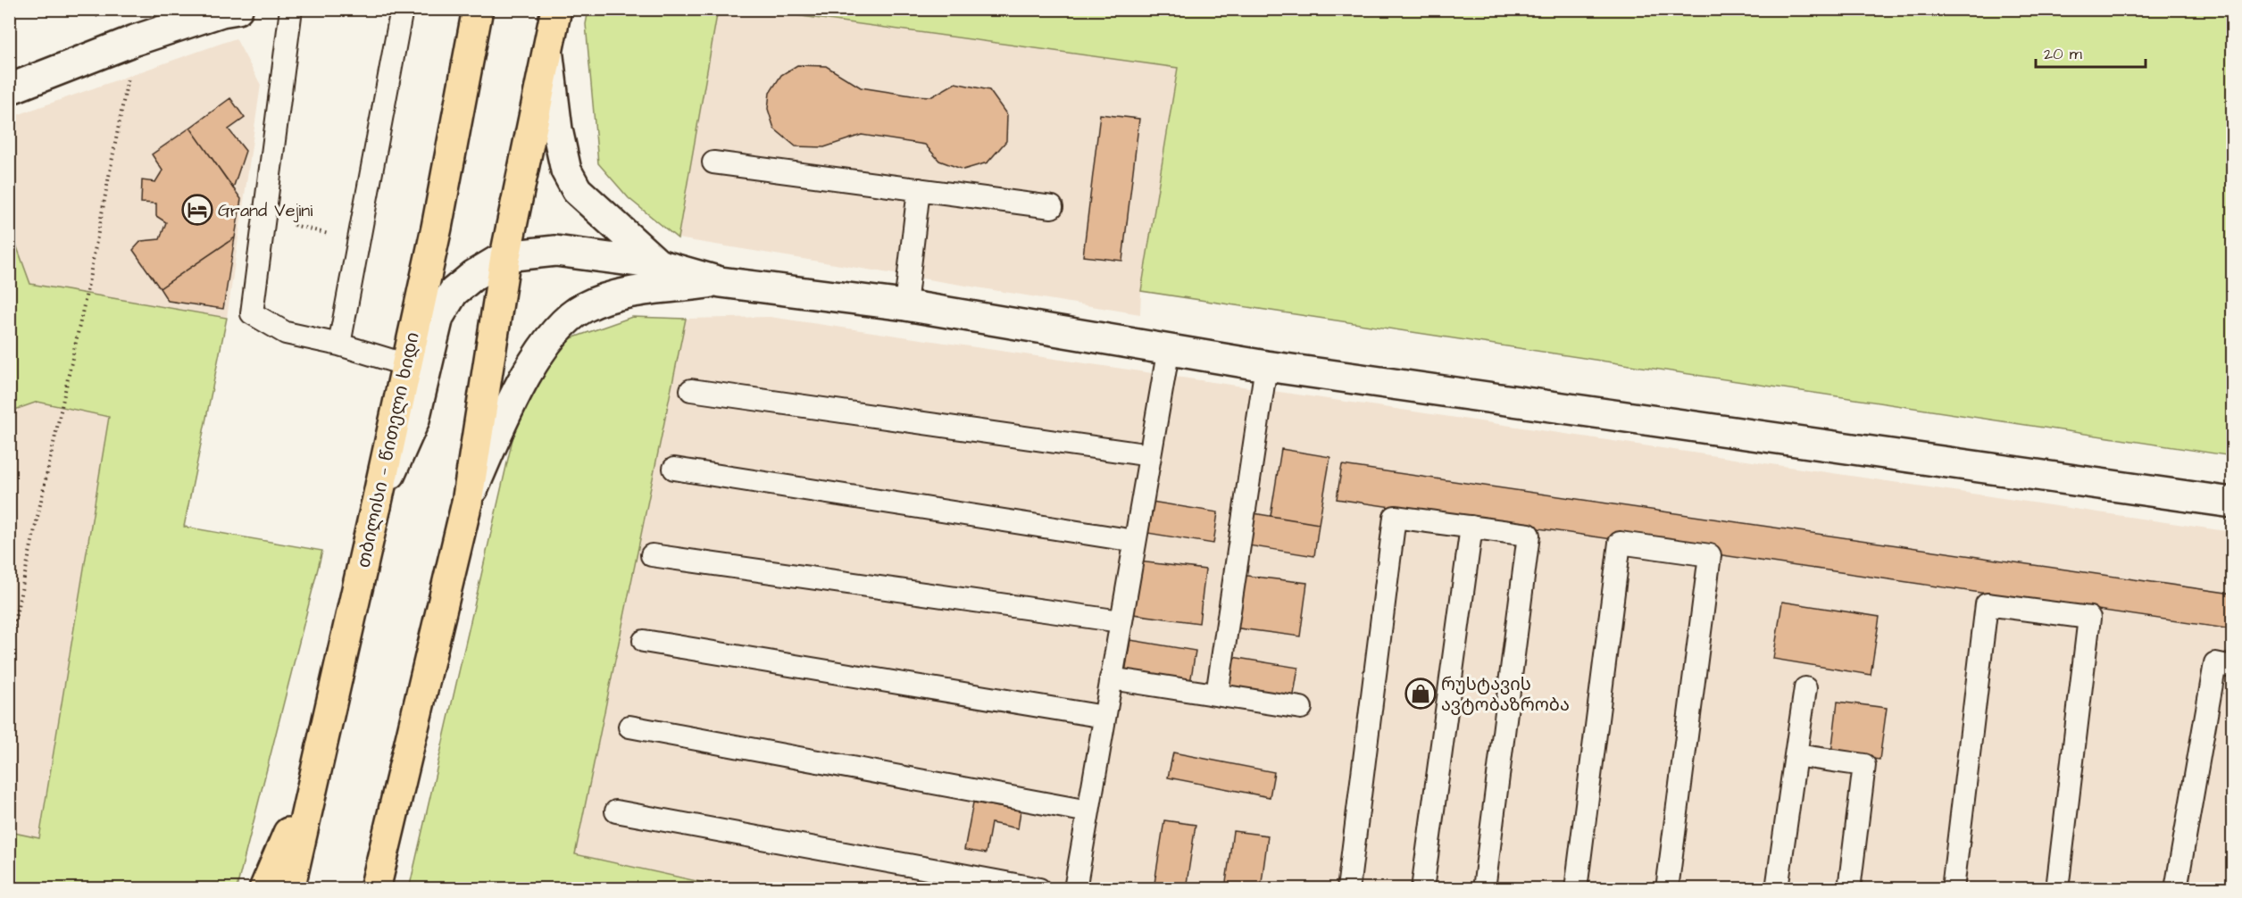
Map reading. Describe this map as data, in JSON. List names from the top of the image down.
{
  "streets": {
    "highway": ["თბილისი — წითელი ხიდი"]
  },
  "places": {
    "hotel": ["Grand Vejini"],
    "shop": ["რუსტავის ავტობაზრობა"]
  },
  "scale_bar": "20 m"
}
